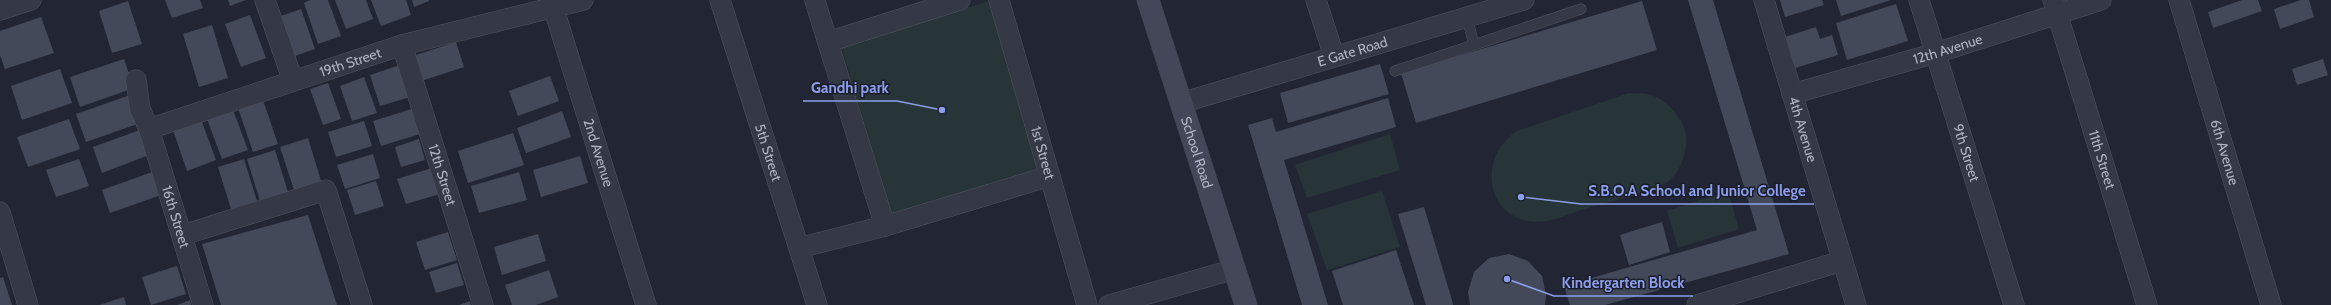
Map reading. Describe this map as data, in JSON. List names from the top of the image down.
{
  "streets": {
    "street": [
      "12th Avenue",
      "E Gate Road",
      "19th Street",
      "4th Avenue",
      "2nd Avenue",
      "5th Street",
      "School Road",
      "9th Street",
      "6th Avenue",
      "1st Street",
      "11th Street",
      "12th Street",
      "16th Street"
    ]
  },
  "crossings": [
    ["12th Avenue", "4th Avenue"],
    ["12th Avenue", "9th Street"],
    ["12th Avenue", "11th Street"],
    ["E Gate Road", "School Road"],
    ["19th Street", "2nd Avenue"],
    ["19th Street", "12th Street"],
    ["19th Street", "16th Street"]
  ],
  "places": ["Gandhi park", "S.B.O.A School and Junior College", "Kindergarten Block"]
}
